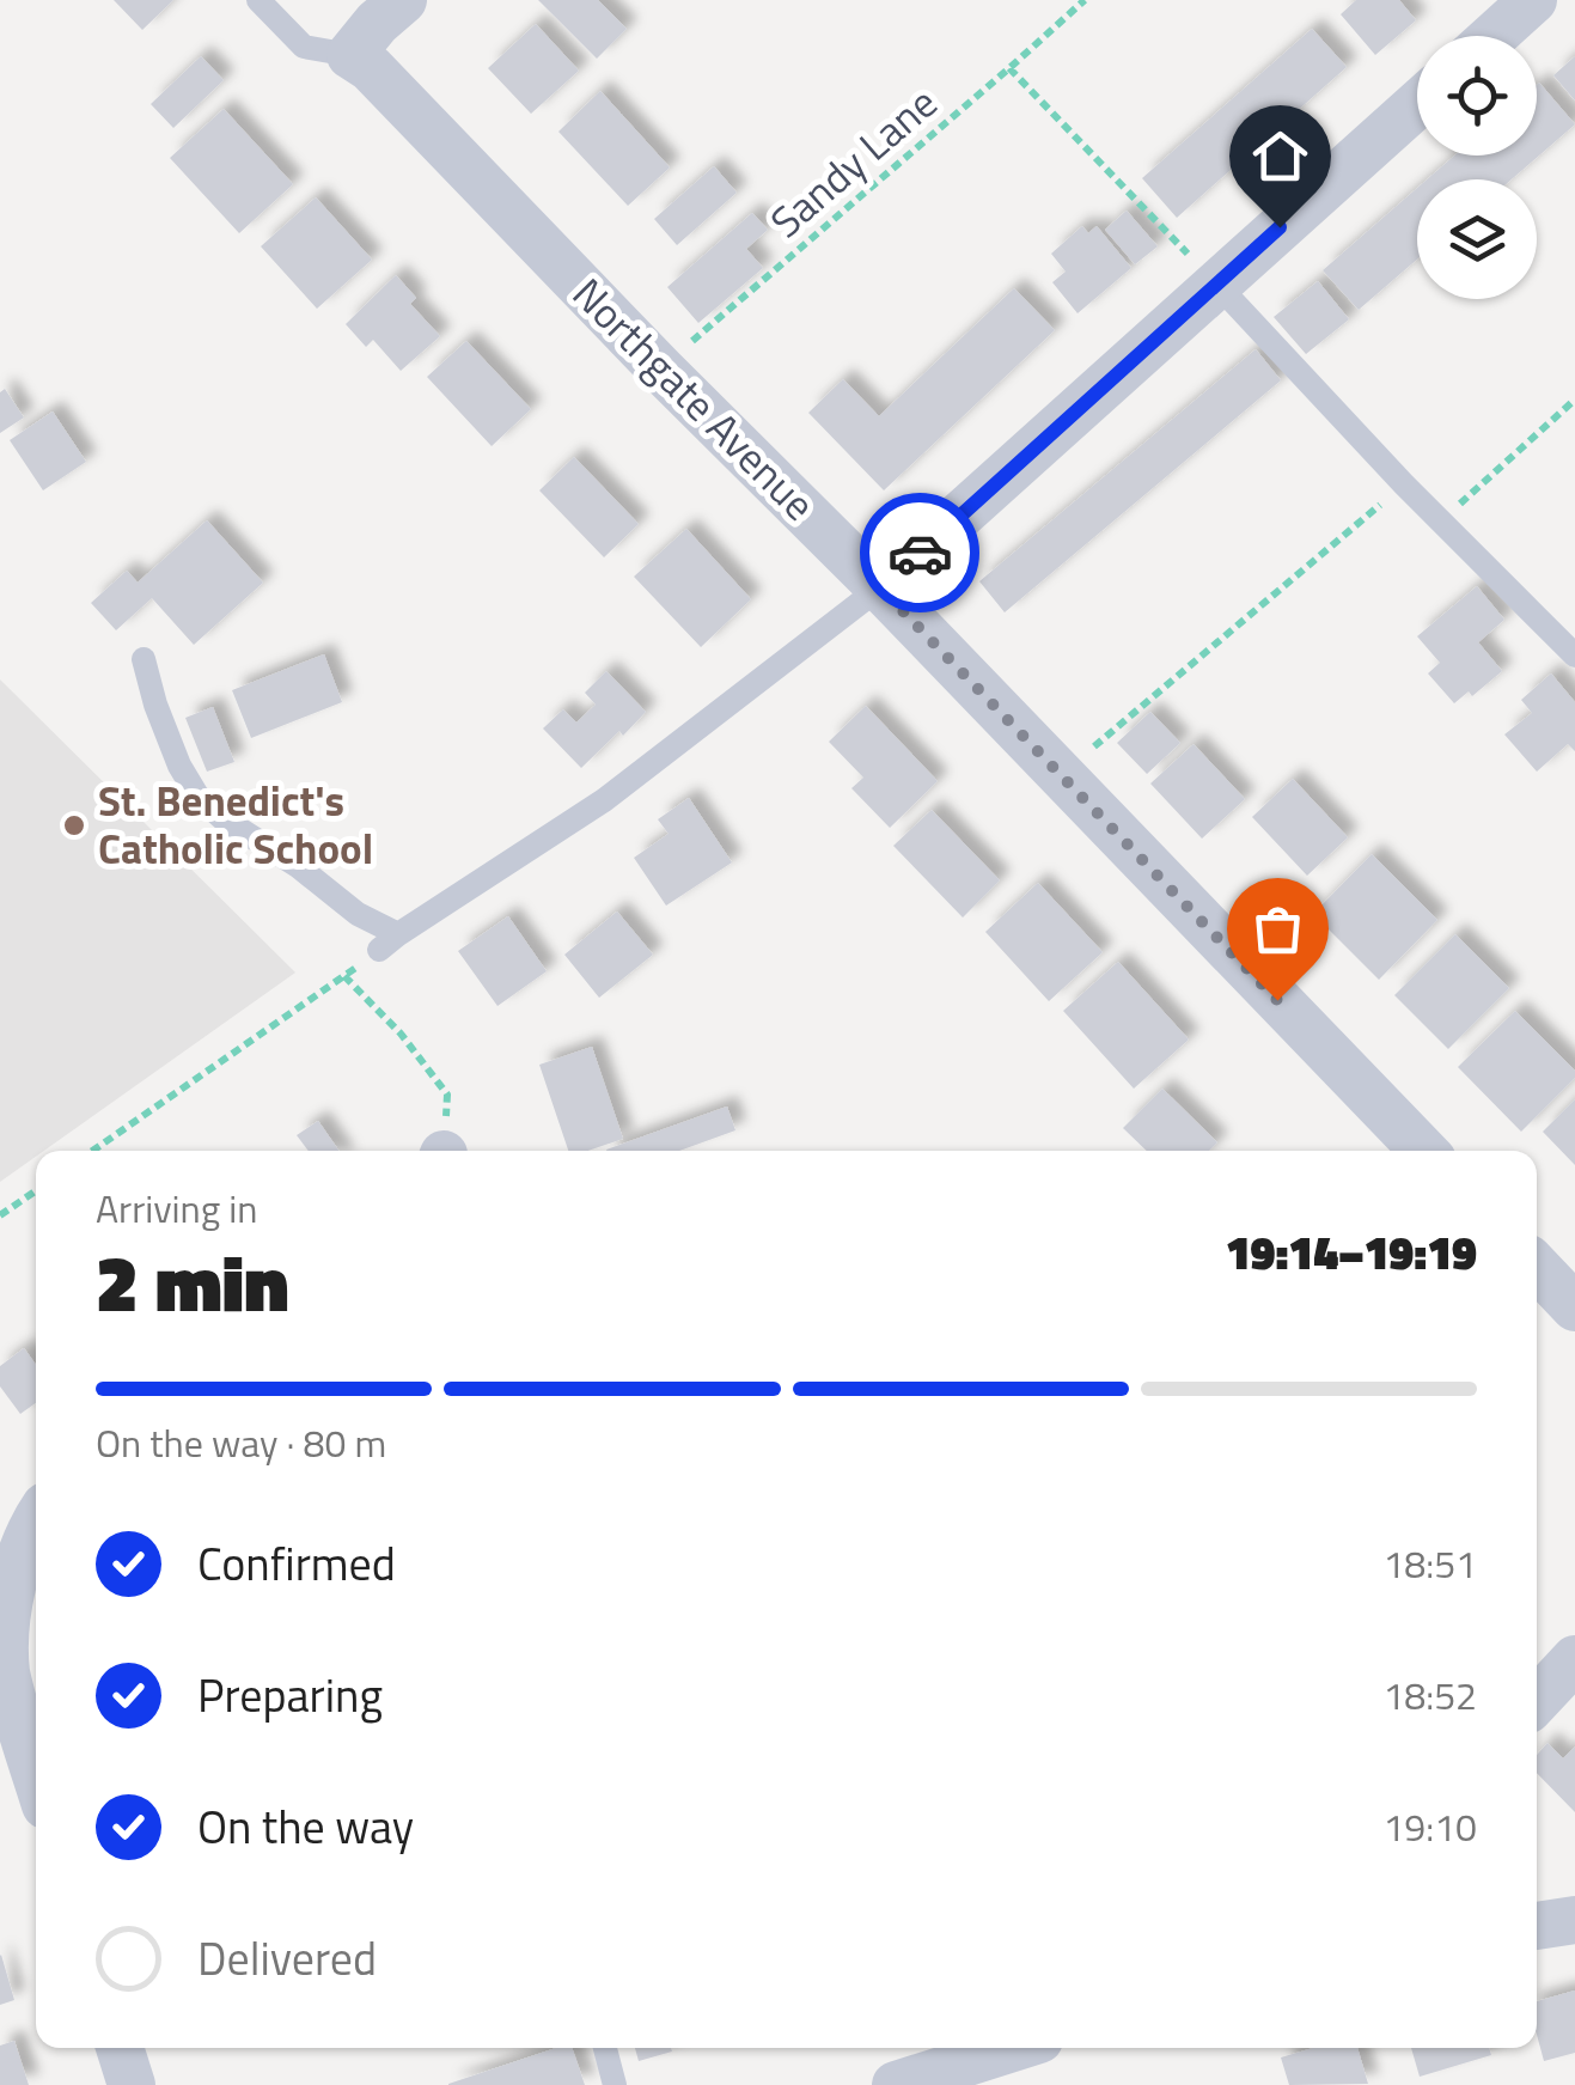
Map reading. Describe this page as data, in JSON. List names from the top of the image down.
{
  "streets": {
    "street": ["Northgate Avenue"],
    "path": ["Sandy Lane"]
  },
  "crossings": [
    ["Sandy Lane", "Northgate Avenue"]
  ],
  "places": ["St. Benedict's Catholic School"],
  "page": {
    "heading": ["2 min", "Arriving in", "19:14–19:19"],
    "bar": "On the way · 80 m",
    "list": [
      ["Confirmed", "18:51"],
      ["Preparing", "18:52"],
      ["On the way", "19:10"],
      "Delivered"
    ]
  }
}
